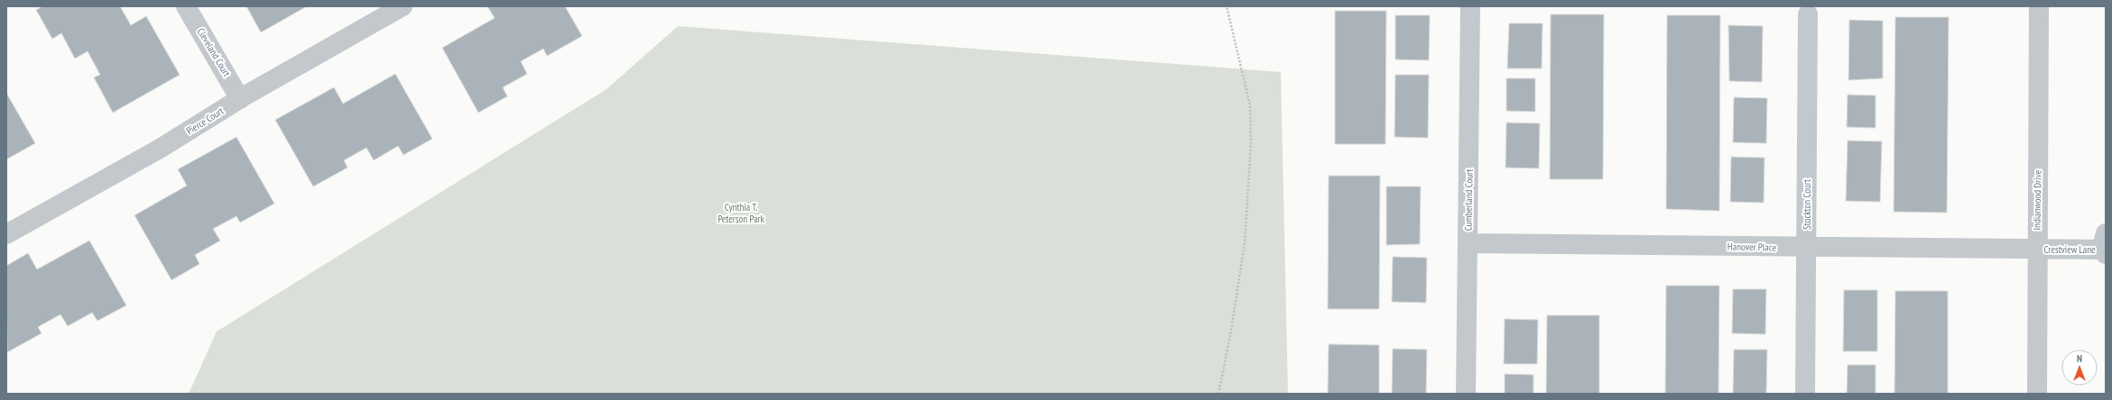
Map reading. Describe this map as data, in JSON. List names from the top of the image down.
{
  "streets": {
    "street": [
      "Cleveland Court",
      "Pierce Court",
      "Cumberland Court",
      "Indianwood Drive",
      "Stockton Court",
      "Hanover Place",
      "Crestview Lane"
    ]
  },
  "crossings": [
    ["Cleveland Court", "Pierce Court"],
    ["Cumberland Court", "Hanover Place"],
    ["Indianwood Drive", "Hanover Place"],
    ["Indianwood Drive", "Crestview Lane"],
    ["Stockton Court", "Hanover Place"],
    ["Hanover Place", "Crestview Lane"]
  ],
  "parks": ["Cynthia T. Peterson Park"],
  "north": "top"
}
